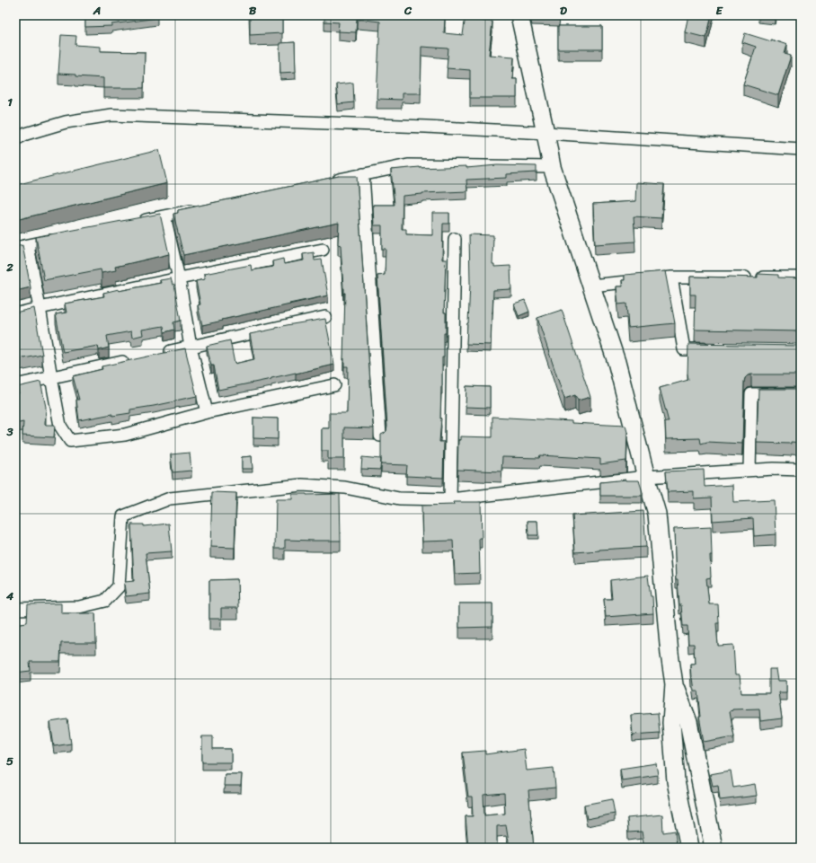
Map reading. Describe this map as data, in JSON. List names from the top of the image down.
{
  "grid": {
    "columns": [
      "A",
      "B",
      "C",
      "D",
      "E"
    ],
    "rows": [
      "1",
      "2",
      "3",
      "4",
      "5"
    ]
  }
}
